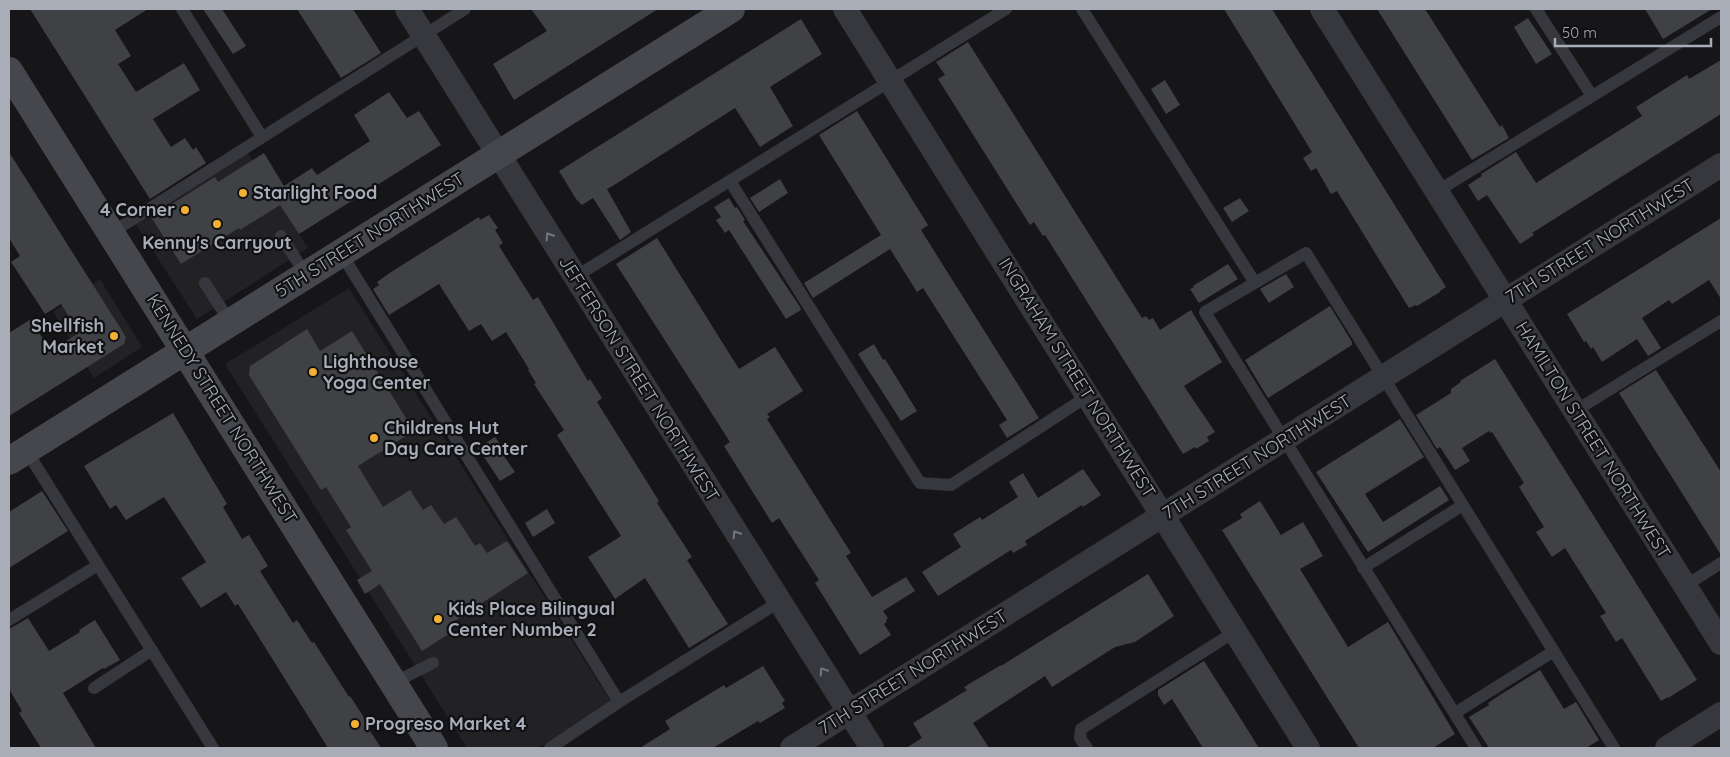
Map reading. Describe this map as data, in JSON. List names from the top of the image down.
{
  "streets": {
    "street": [
      "5TH STREET NORTHWEST",
      "7TH STREET NORTHWEST",
      "INGRAHAM STREET NORTHWEST",
      "JEFFERSON STREET NORTHWEST",
      "KENNEDY STREET NORTHWEST",
      "HAMILTON STREET NORTHWEST"
    ]
  },
  "crossings": [
    ["5TH STREET NORTHWEST", "JEFFERSON STREET NORTHWEST"],
    ["5TH STREET NORTHWEST", "KENNEDY STREET NORTHWEST"],
    ["7TH STREET NORTHWEST", "INGRAHAM STREET NORTHWEST"],
    ["7TH STREET NORTHWEST", "JEFFERSON STREET NORTHWEST"],
    ["7TH STREET NORTHWEST", "HAMILTON STREET NORTHWEST"]
  ],
  "one_way": ["JEFFERSON STREET NORTHWEST"],
  "places": [
    "Starlight Food",
    "4 Corner",
    "Kenny's Carryout",
    "Shellfish Market",
    "Lighthouse Yoga Center",
    "Childrens Hut Day Care Center",
    "Kids Place Bilingual Center Number 2",
    "Progreso Market 4"
  ],
  "scale_bar": "50 m"
}
